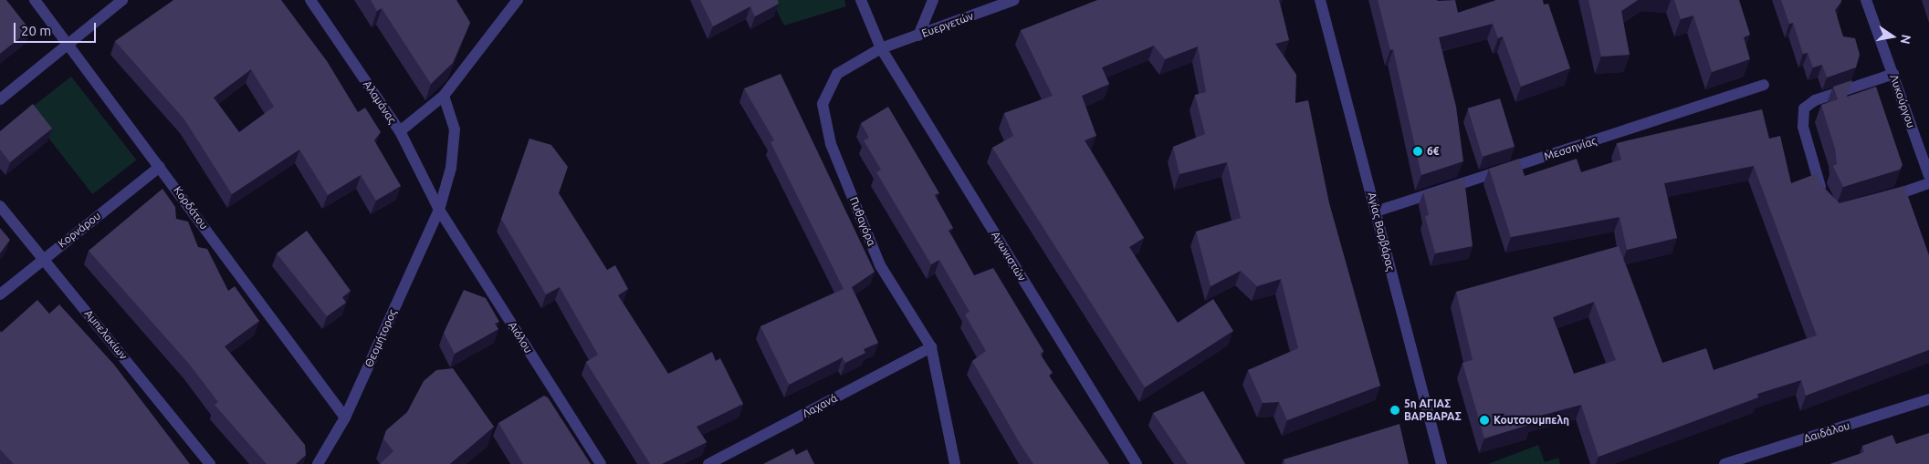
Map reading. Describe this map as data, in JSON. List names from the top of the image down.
{
  "streets": {
    "street": [
      "Ευεργετών",
      "Λυκούργου",
      "Αλαμάνας",
      "Μεσσηνίας",
      "Κορδάτου",
      "Πυθαγόρα",
      "Κορνάρου",
      "Αγίας Βαρβάρας",
      "Αγωνιστών",
      "Αμπελακίων",
      "Αιόλου",
      "Θεομήτορος",
      "Λαχανά",
      "Δαιδάλου"
    ]
  },
  "crossings": [
    ["Ευεργετών", "Πυθαγόρα"],
    ["Ευεργετών", "Αγωνιστών"],
    ["Αλαμάνας", "Αιόλου"],
    ["Αλαμάνας", "Θεομήτορος"],
    ["Μεσσηνίας", "Αγίας Βαρβάρας"],
    ["Κορδάτου", "Κορνάρου"],
    ["Κορδάτου", "Θεομήτορος"],
    ["Πυθαγόρα", "Αγωνιστών"],
    ["Πυθαγόρα", "Λαχανά"],
    ["Κορνάρου", "Αμπελακίων"],
    ["Αιόλου", "Θεομήτορος"]
  ],
  "places": ["6€", "5η ΑΓΙΑΣ ΒΑΡΒΑΡΑΣ", "Κουτσουμπελη"],
  "scale_bar": "20 m",
  "north": "right"
}
